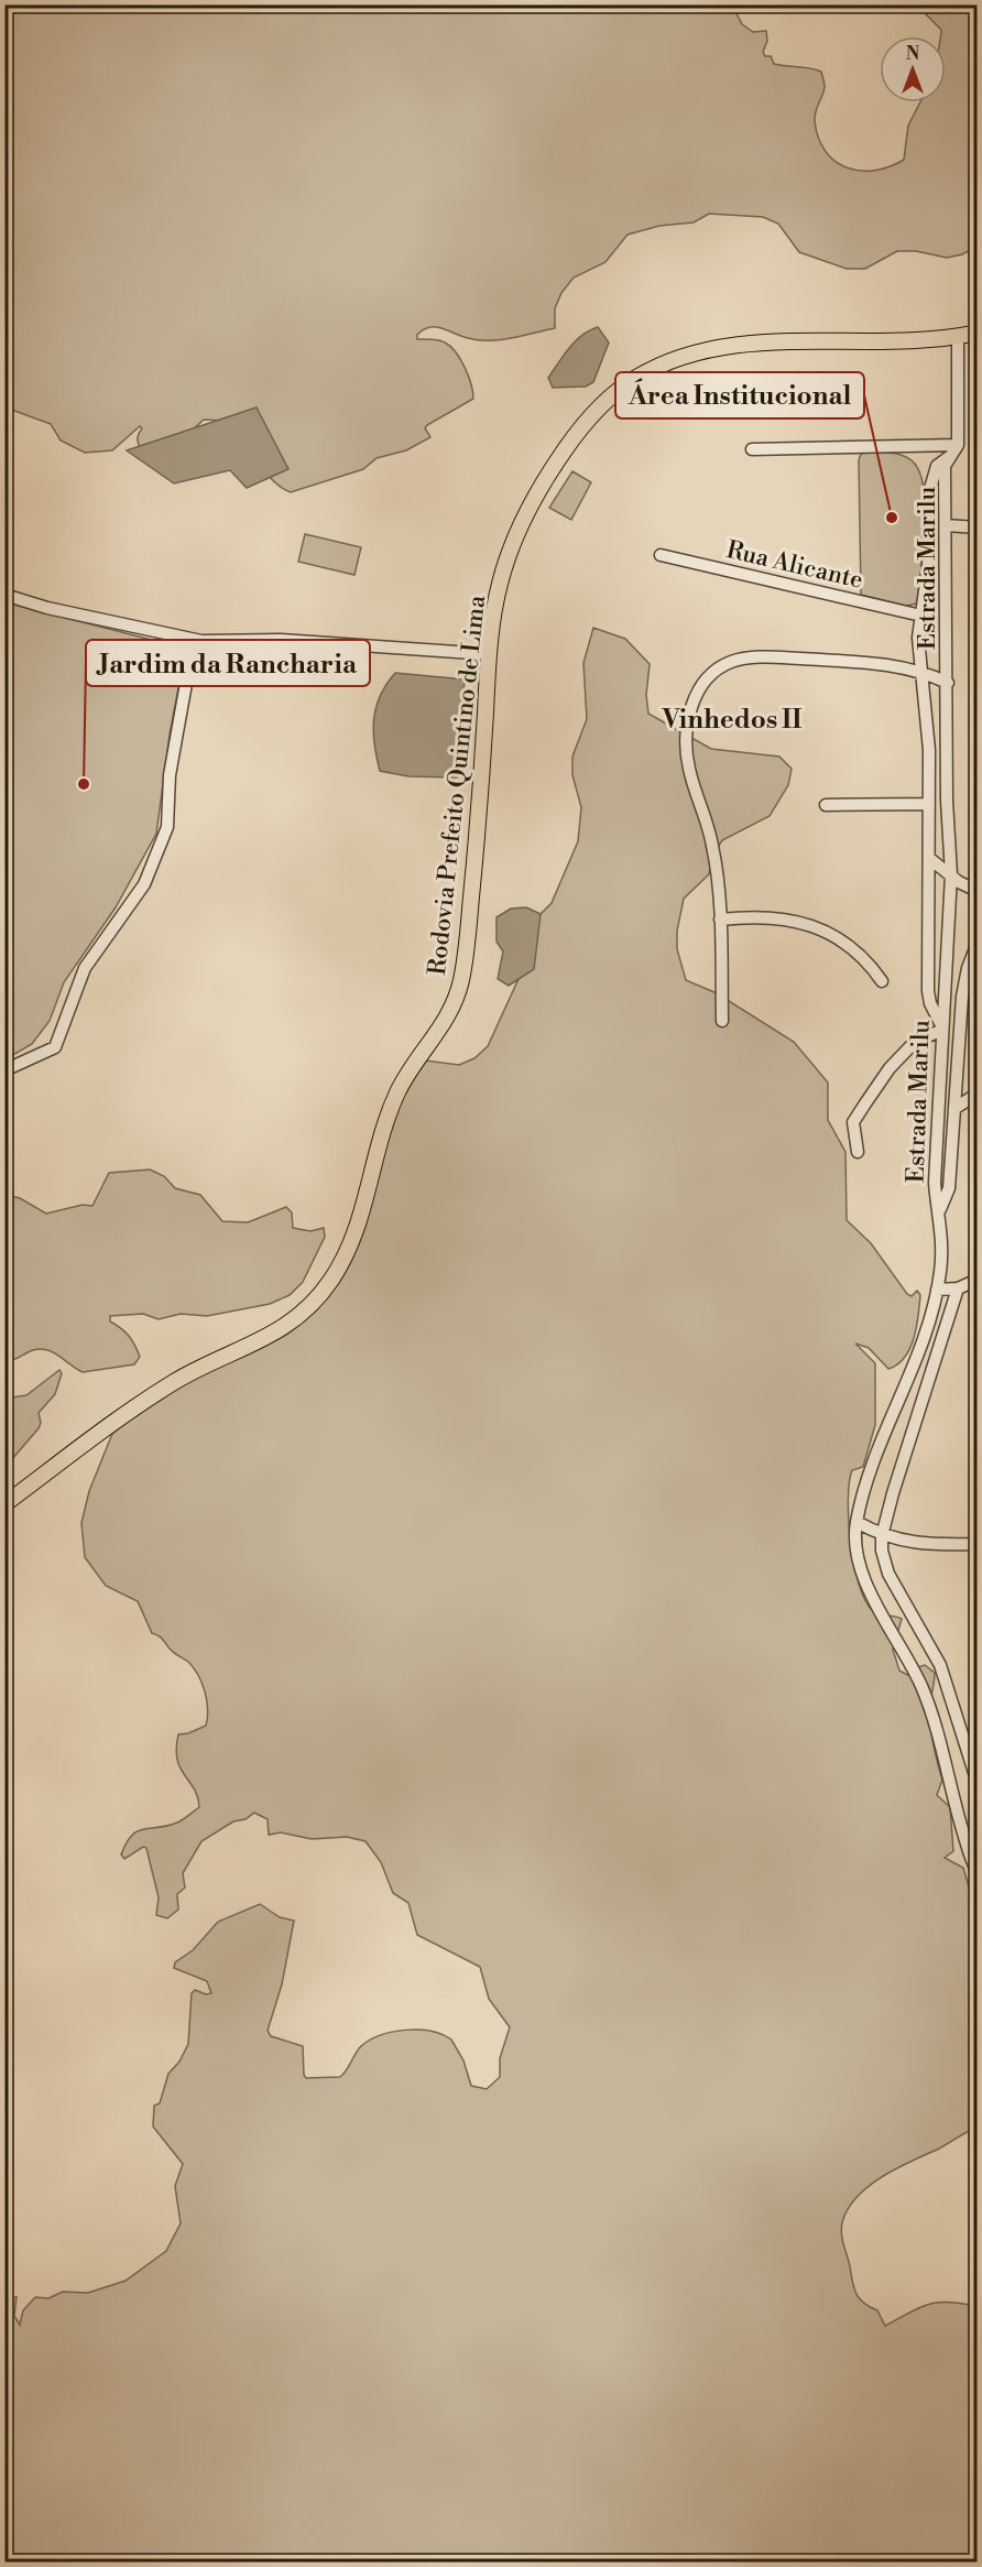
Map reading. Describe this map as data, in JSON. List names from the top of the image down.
{
  "streets": {
    "main road": ["Rodovia Prefeito Quintino de Lima"],
    "street": ["Rua Alicante", "Estrada Marilu"]
  },
  "crossings": [
    ["Estrada Marilu", "Rodovia Prefeito Quintino de Lima"]
  ],
  "districts": ["Vinhedos II"],
  "places": ["Área Institucional", "Jardim da Rancharia"],
  "north": "top"
}
